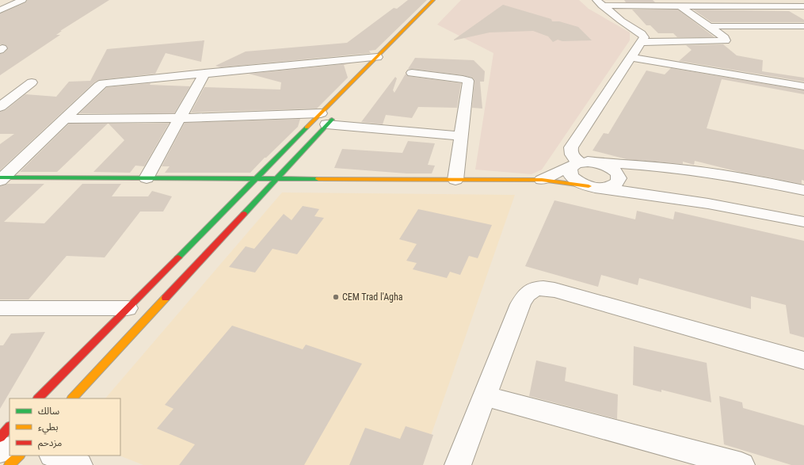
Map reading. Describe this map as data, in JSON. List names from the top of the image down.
{
  "places": ["CEM Trad l'Agha"],
  "legend": ["سالك", "بطيء", "مزدحم"]
}
